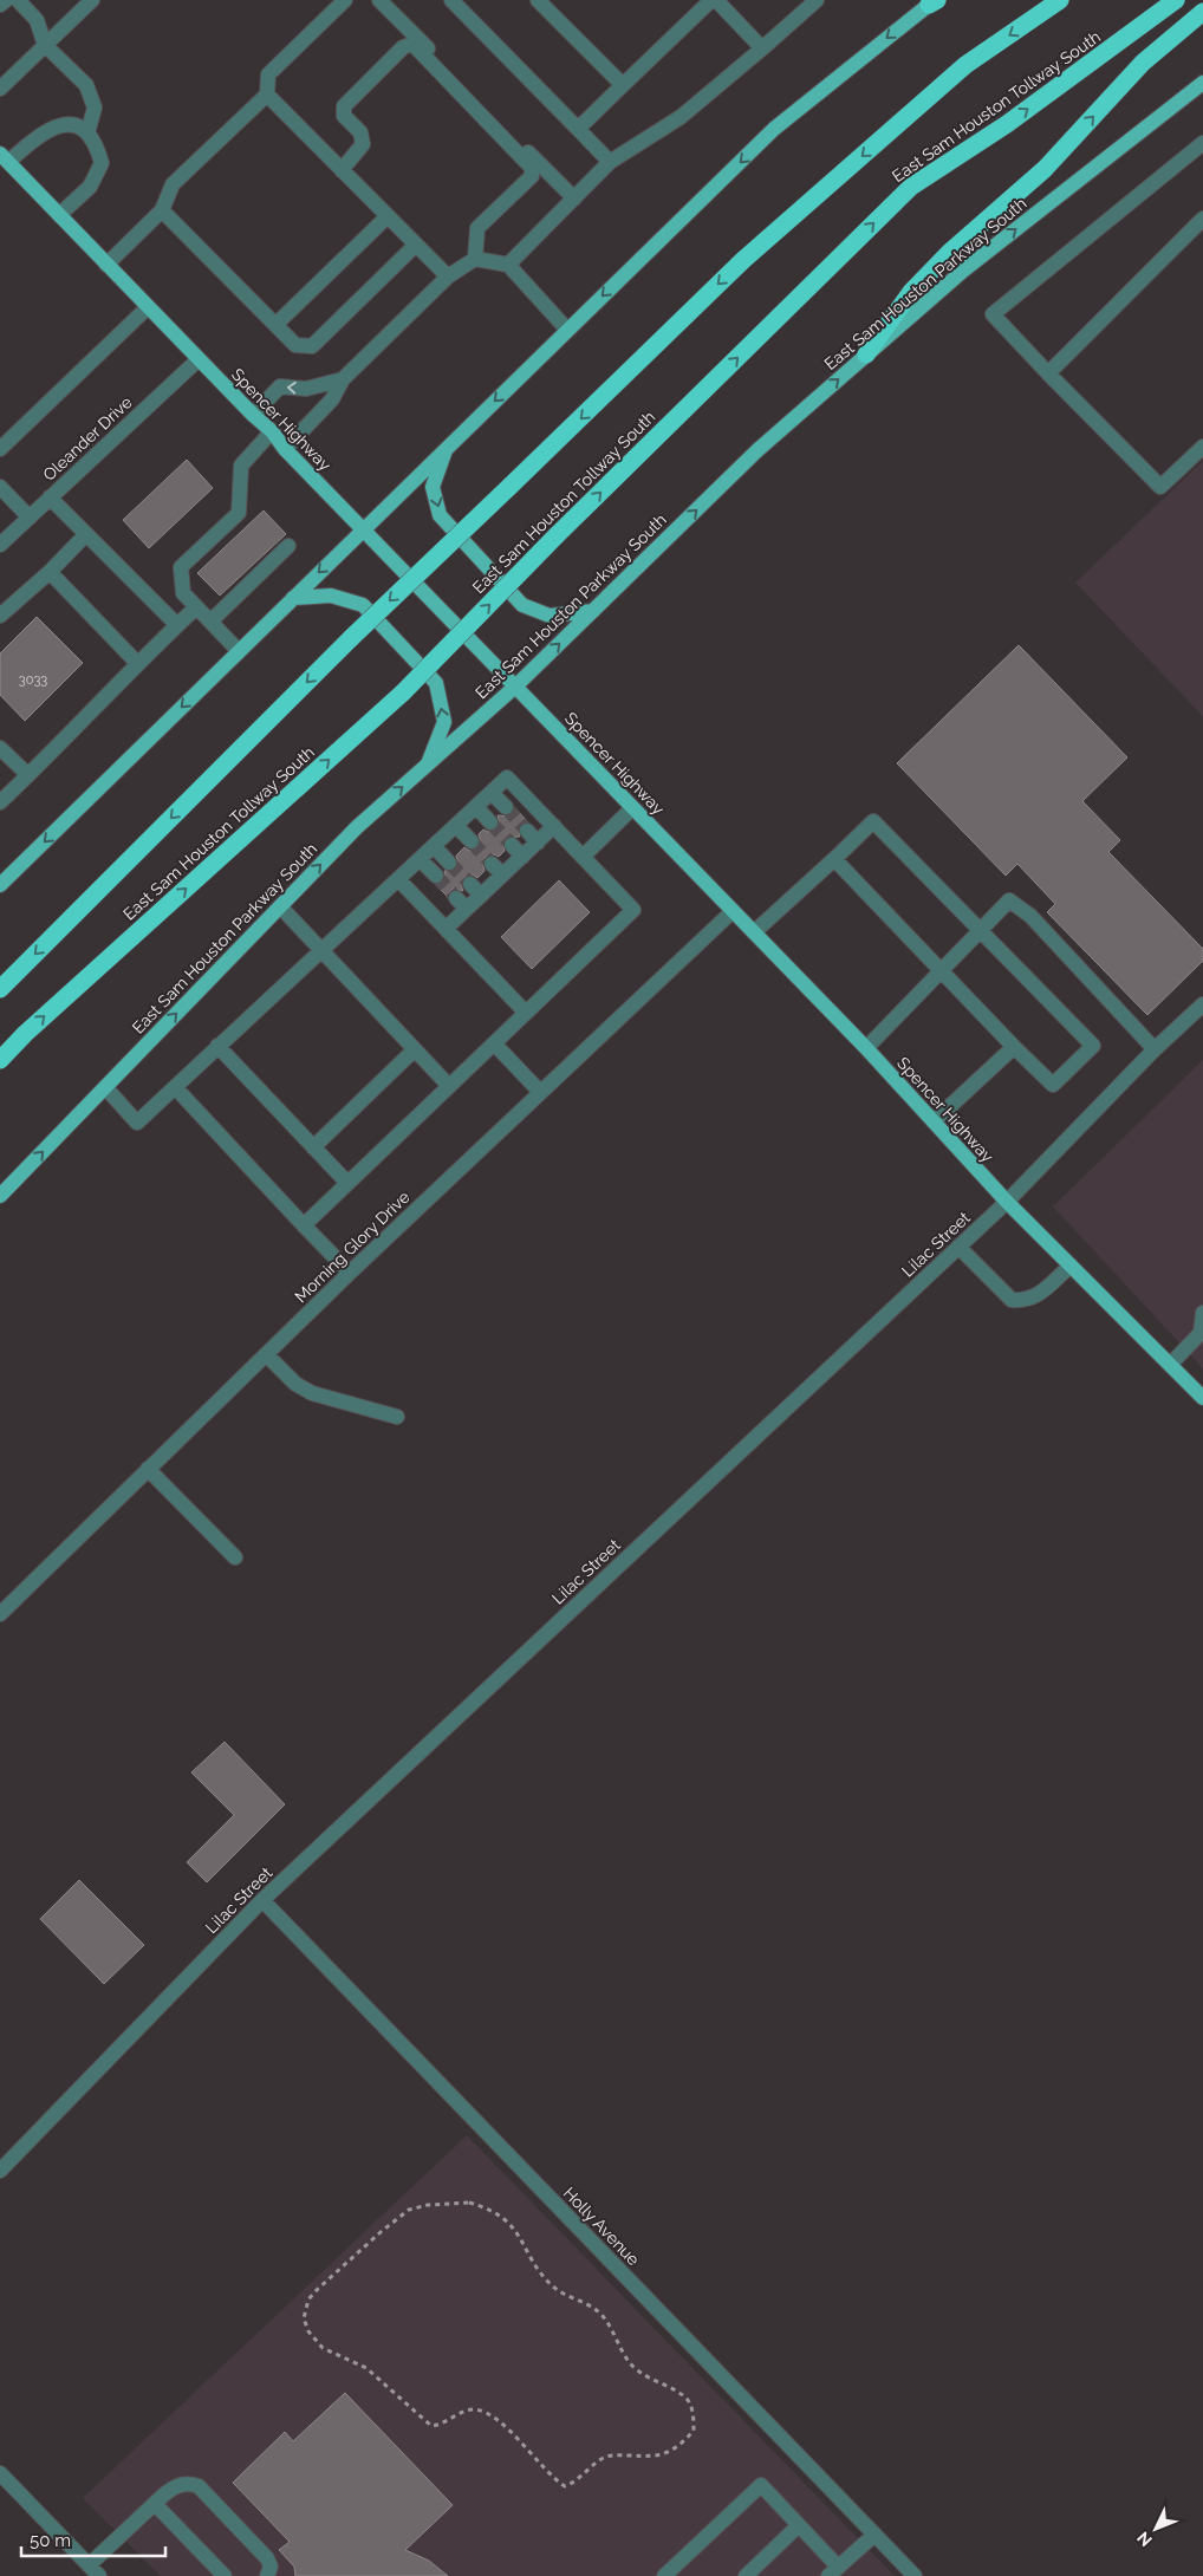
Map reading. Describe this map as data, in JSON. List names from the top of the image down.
{
  "streets": {
    "highway": ["East Sam Houston Tollway South"],
    "main road": ["East Sam Houston Parkway South", "Spencer Highway"],
    "street": [
      "Oleander Drive",
      "Lilac Street",
      "Morning Glory Drive",
      "Holly Avenue"
    ]
  },
  "crossings": [
    ["East Sam Houston Parkway South", "Spencer Highway"],
    ["Spencer Highway", "Oleander Drive"],
    ["Spencer Highway", "Lilac Street"],
    ["Spencer Highway", "Morning Glory Drive"],
    ["Lilac Street", "Holly Avenue"]
  ],
  "one_way": ["East Sam Houston Parkway South"],
  "house_numbers": ["3033"],
  "scale_bar": "50 m",
  "north": "bottom left"
}
